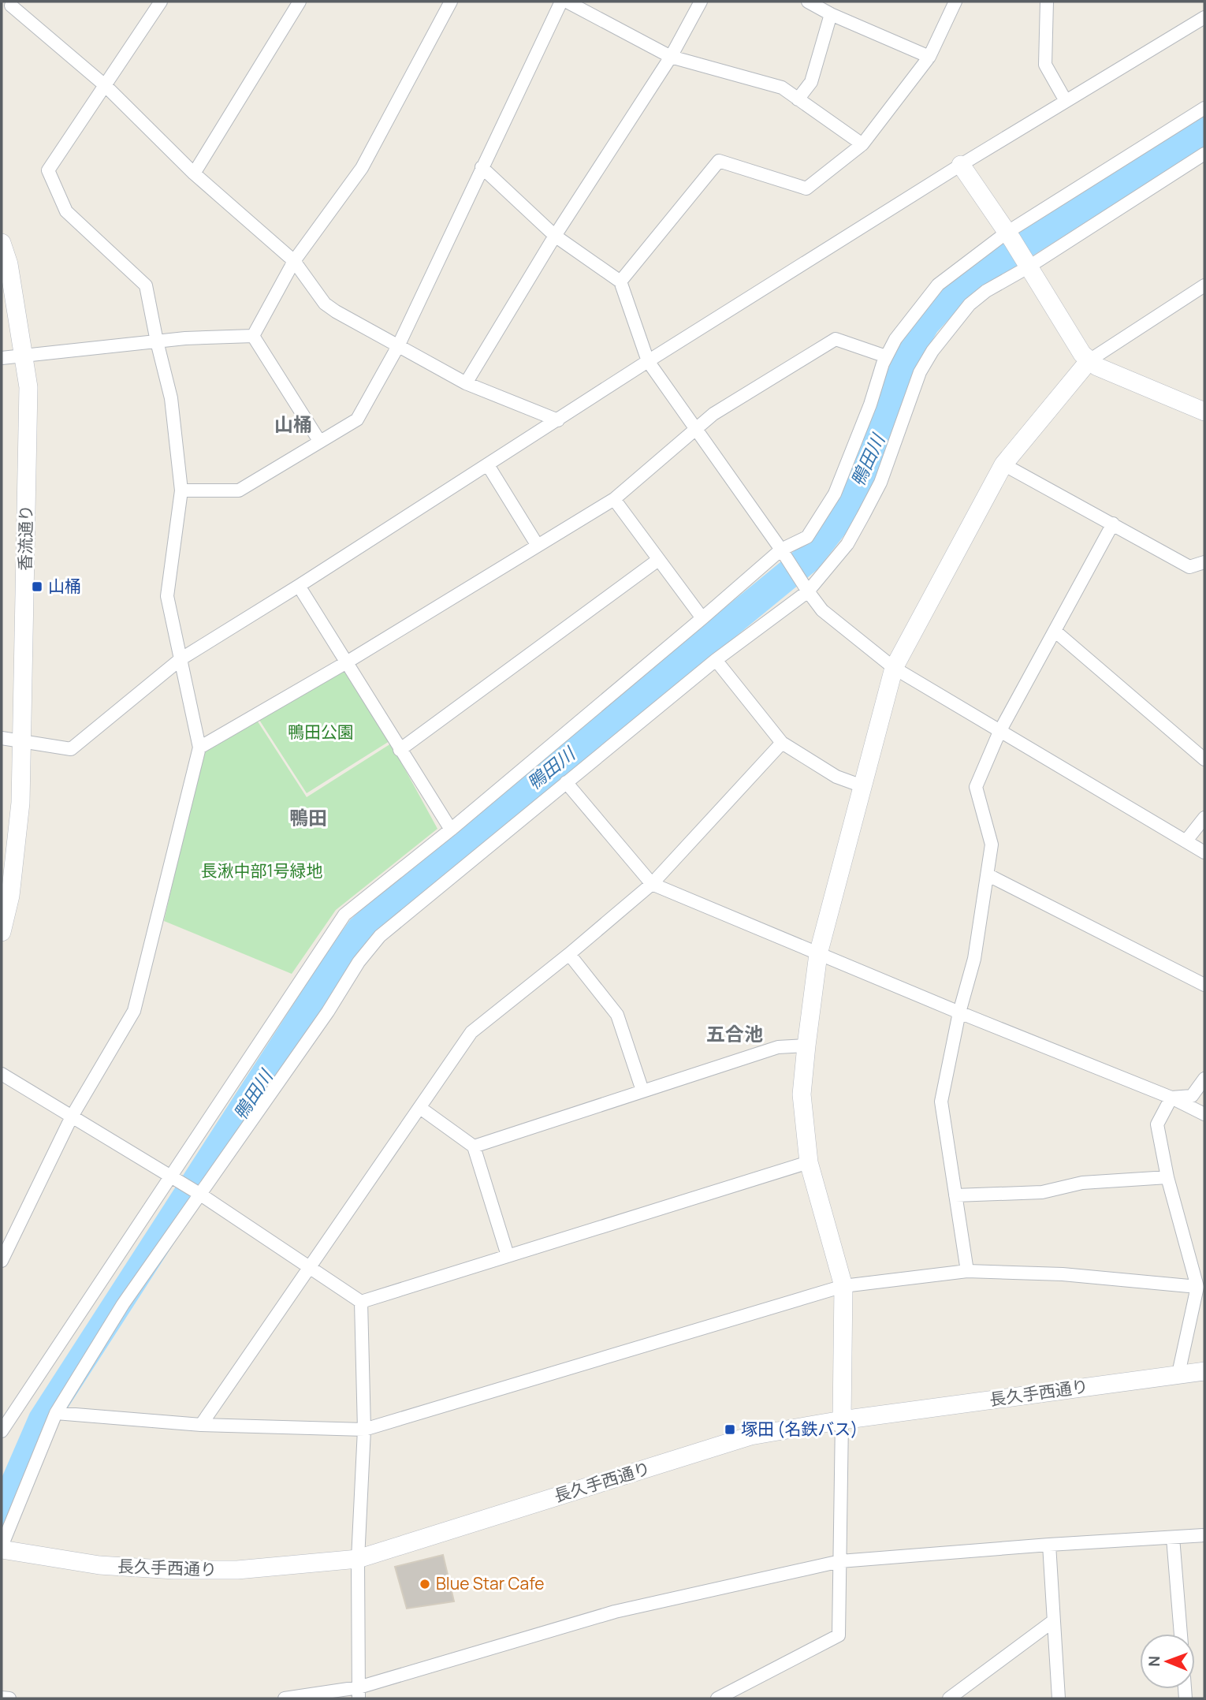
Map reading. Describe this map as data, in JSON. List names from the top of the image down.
{
  "streets": {
    "street": ["香流通り", "長久手西通り"]
  },
  "districts": ["山桶", "鴨田", "五合池"],
  "water": ["鴨田川"],
  "parks": ["鴨田公園", "長湫中部1号緑地"],
  "places": {
    "transit": ["山桶", "塚田 (名鉄バス)"],
    "other": ["Blue Star Cafe"]
  },
  "north": "left"
}
